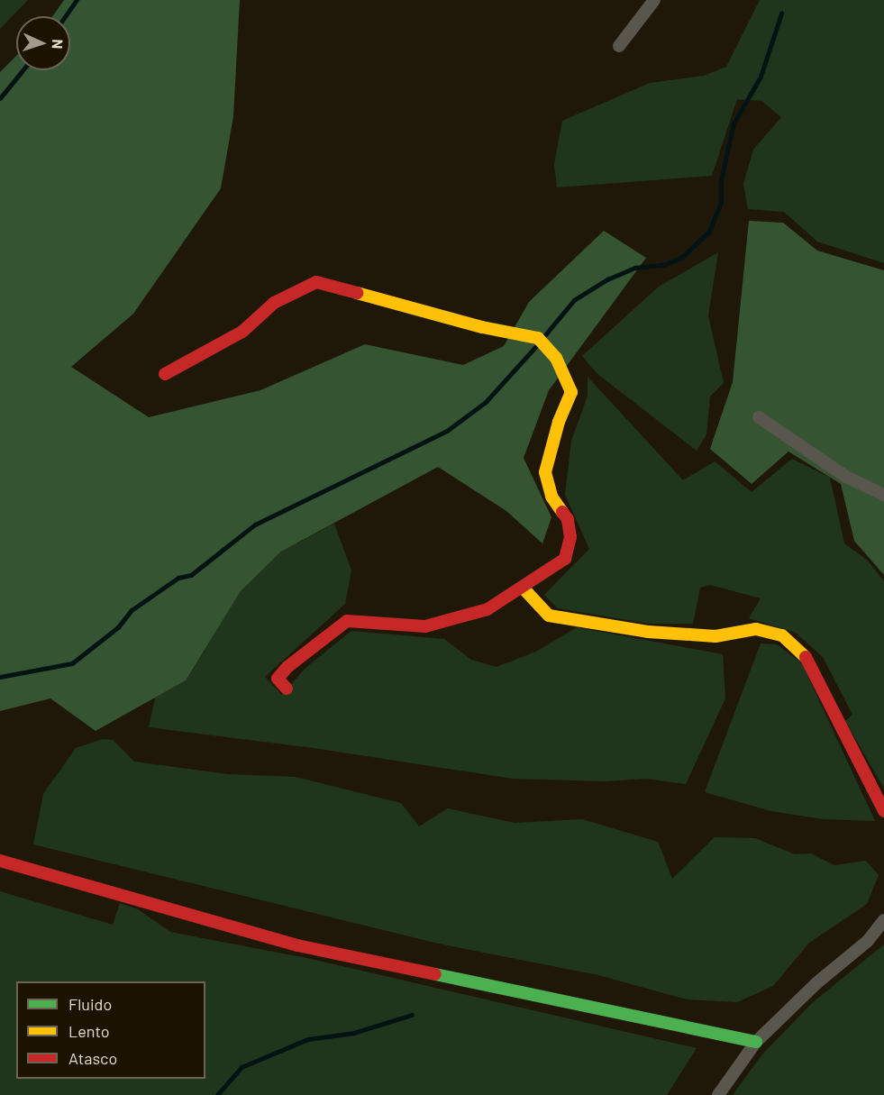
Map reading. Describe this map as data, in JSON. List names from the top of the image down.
{
  "legend": ["Fluido", "Lento", "Atasco"],
  "north": "right"
}
